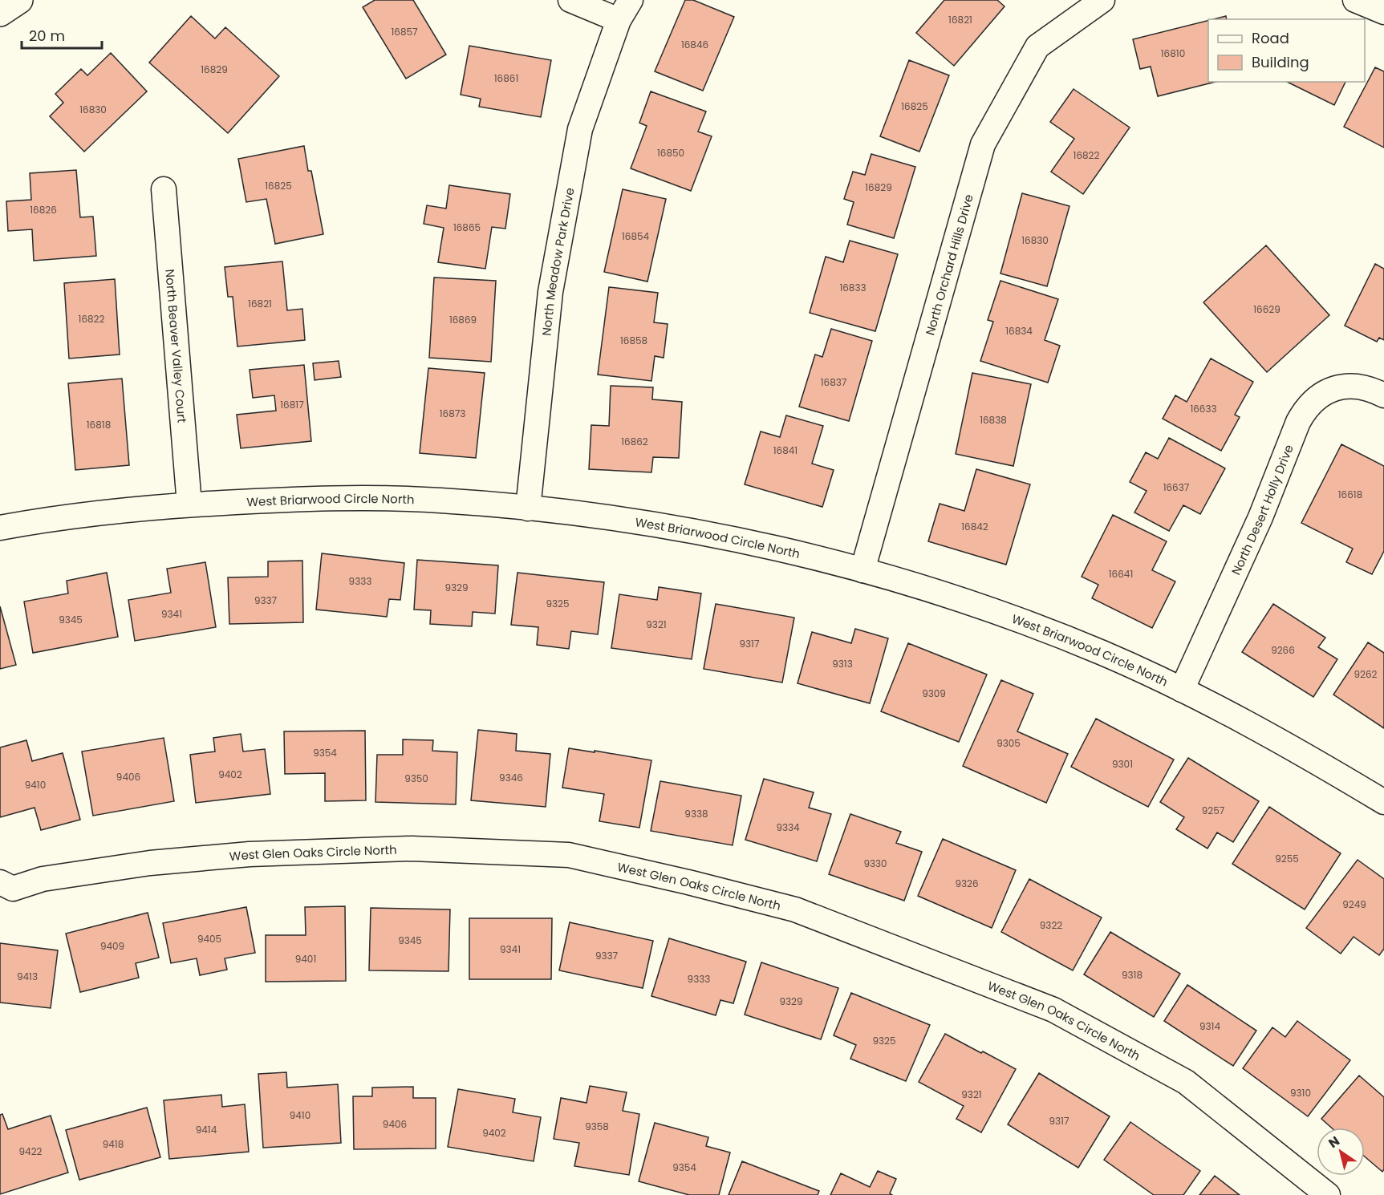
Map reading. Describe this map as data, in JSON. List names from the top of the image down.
{
  "streets": {
    "street": [
      "North Meadow Park Drive",
      "North Orchard Hills Drive",
      "North Beaver Valley Court",
      "West Briarwood Circle North",
      "North Desert Holly Drive",
      "West Glen Oaks Circle North"
    ]
  },
  "crossings": [
    ["North Meadow Park Drive", "West Briarwood Circle North"],
    ["North Orchard Hills Drive", "West Briarwood Circle North"],
    ["North Beaver Valley Court", "West Briarwood Circle North"],
    ["West Briarwood Circle North", "North Desert Holly Drive"]
  ],
  "house_numbers": [
    "16821",
    "16857",
    "16846",
    "16810",
    "16829",
    "16861",
    "16825",
    "16830",
    "16850",
    "16822",
    "16825",
    "16829",
    "16826",
    "16865",
    "16854",
    "16830",
    "16833",
    "16821",
    "16629",
    "16822",
    "16869",
    "16834",
    "16858",
    "16837",
    "16817",
    "16633",
    "16873",
    "16838",
    "16818",
    "16862",
    "16841",
    "16637",
    "16618",
    "16842",
    "16641",
    "9333",
    "9329",
    "9337",
    "9325",
    "9341",
    "9345",
    "9321",
    "9317",
    "9266",
    "9313",
    "9262",
    "9309",
    "9305",
    "9354",
    "9301",
    "9402",
    "9406",
    "9346",
    "9350",
    "9410",
    "9257",
    "9338",
    "9334",
    "9255",
    "9330",
    "9326",
    "9249",
    "9322",
    "9405",
    "9345",
    "9409",
    "9341",
    "9337",
    "9401",
    "9318",
    "9413",
    "9333",
    "9329",
    "9314",
    "9325",
    "9310",
    "9321",
    "9410",
    "9317",
    "9406",
    "9358",
    "9414",
    "9402",
    "9418",
    "9422",
    "9354"
  ],
  "legend": ["Road", "Building"],
  "scale_bar": "20 m",
  "north": "top left"
}
